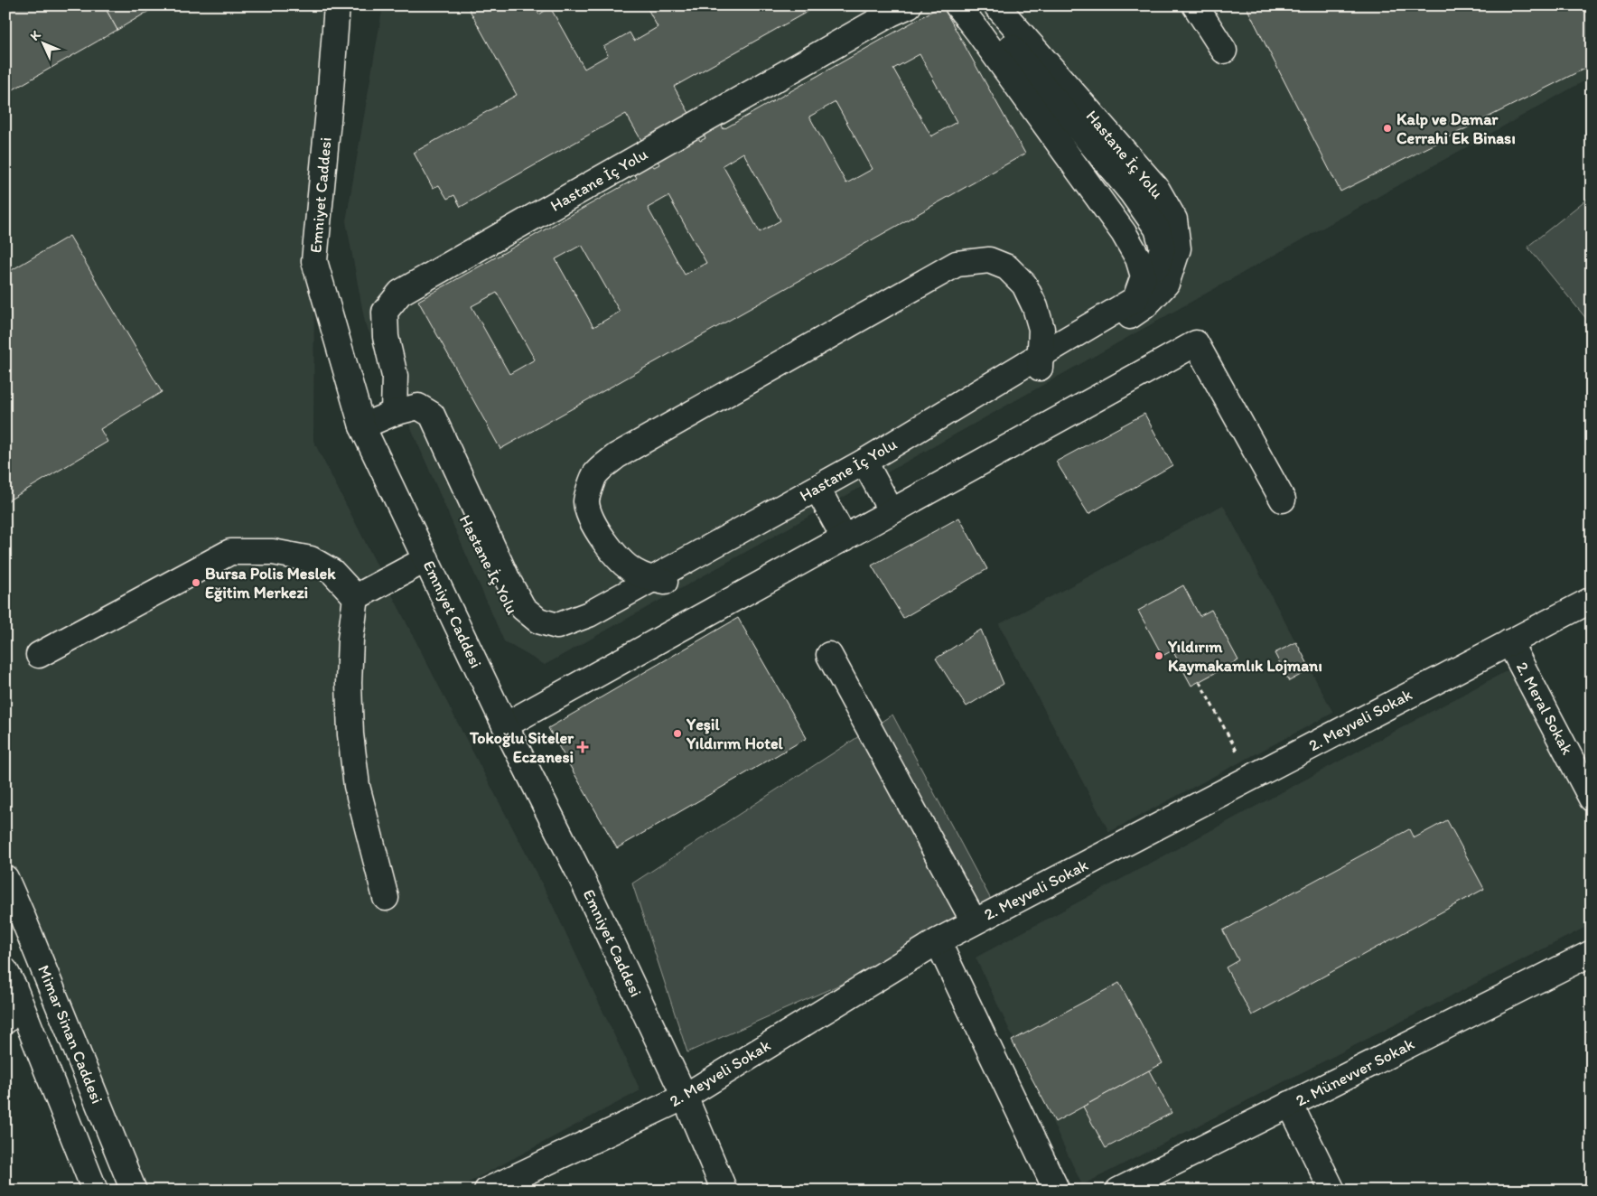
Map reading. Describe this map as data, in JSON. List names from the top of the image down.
{
  "streets": {
    "street": [
      "Hastane İç Yolu",
      "Emniyet Caddesi",
      "2. Meral Sokak",
      "2. Meyveli Sokak",
      "Mimar Sinan Caddesi",
      "2. Münevver Sokak"
    ]
  },
  "crossings": [
    ["Hastane İç Yolu", "Emniyet Caddesi"],
    ["Emniyet Caddesi", "2. Meyveli Sokak"],
    ["2. Meral Sokak", "2. Meyveli Sokak"]
  ],
  "places": {
    "other": [
      "Kalp ve Damar Cerrahi Ek Binası",
      "Bursa Polis Meslek Eğitim Merkezi",
      "Yıldırım Kaymakamlık Lojmanı",
      "Yeşil Yıldırım Hotel"
    ],
    "health": ["Tokoğlu Siteler Eczanesi"]
  },
  "north": "top left"
}
